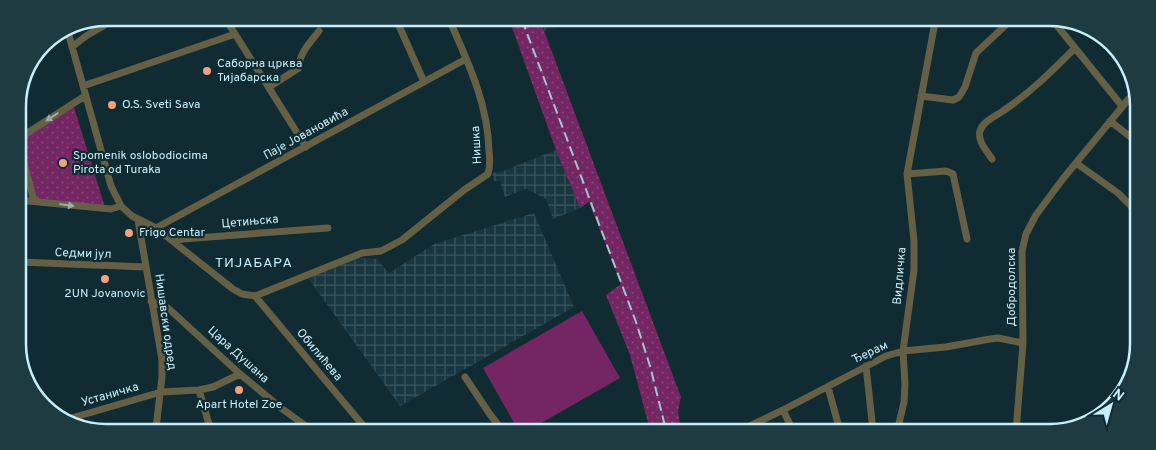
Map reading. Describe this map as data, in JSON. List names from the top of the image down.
{
  "streets": {
    "street": [
      "Паје Јовановића",
      "Нишка",
      "Цетињска",
      "Седми јул",
      "Видличка",
      "Добродолска",
      "Нишавски одред",
      "Ђерам",
      "Цара Душана",
      "Обилићева",
      "Устаничка"
    ]
  },
  "crossings": [
    ["Паје Јовановића", "Нишка"],
    ["Нишка", "Обилићева"],
    ["Седми јул", "Нишавски одред"],
    ["Видличка", "Ђерам"],
    ["Добродолска", "Ђерам"],
    ["Нишавски одред", "Цара Душана"],
    ["Нишавски одред", "Устаничка"],
    ["Цара Душана", "Устаничка"]
  ],
  "districts": ["ТИЈАБАРА"],
  "places": [
    "Саборна црква Тијабарска",
    "O.S. Sveti Sava",
    "Spomenik oslobodiocima Pirota od Turaka",
    "Frigo Centar",
    "2UN Jovanovic",
    "Apart Hotel Zoe"
  ],
  "north": "top right"
}
